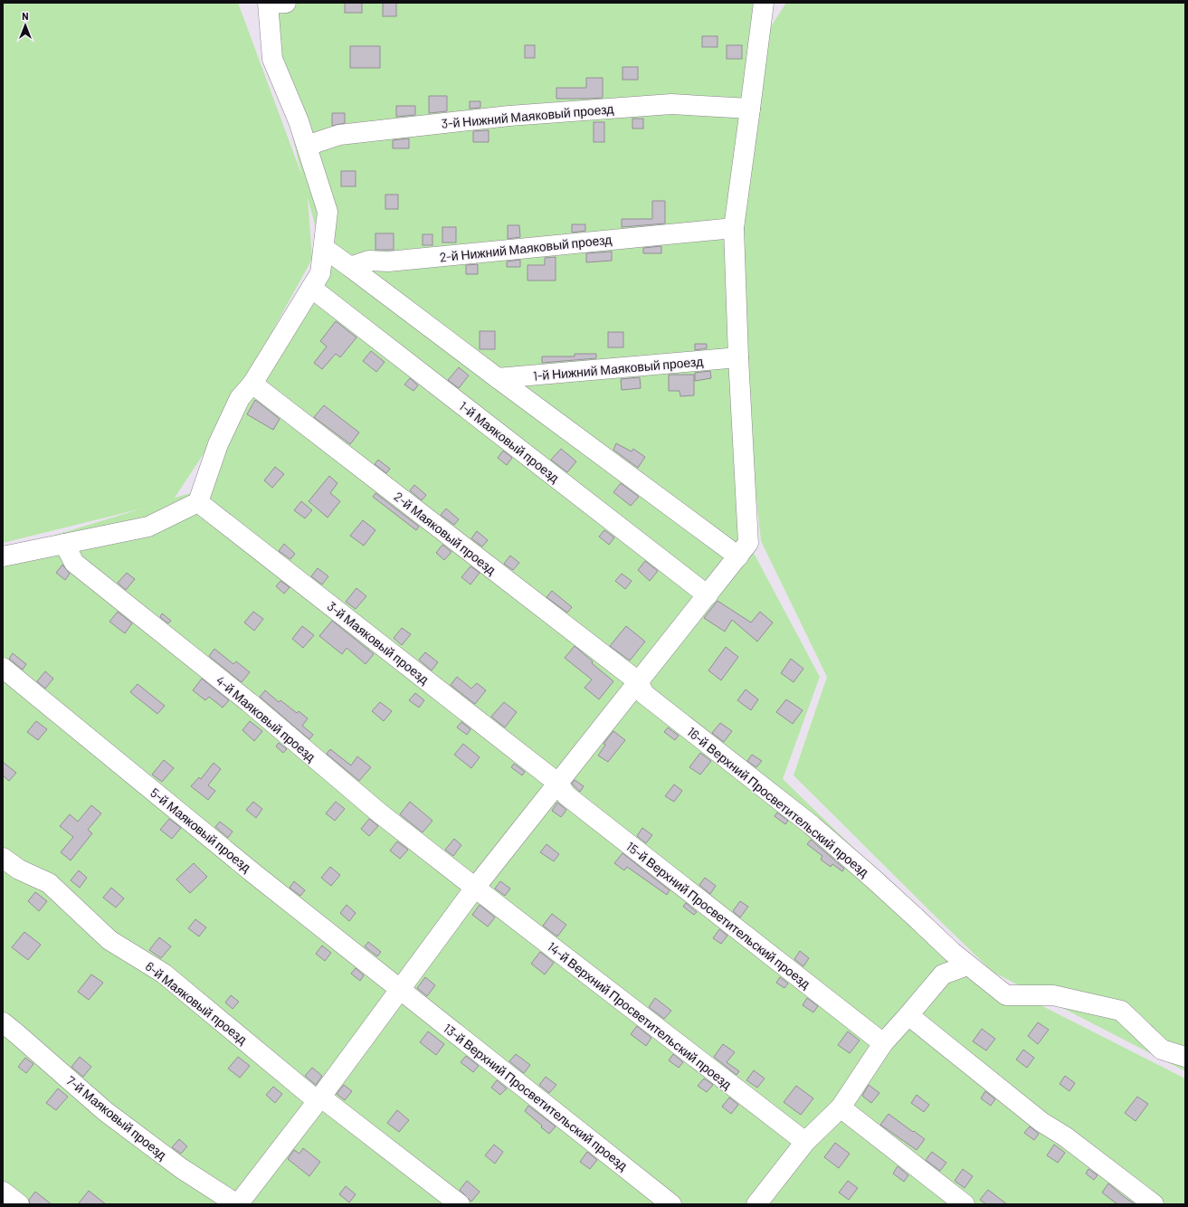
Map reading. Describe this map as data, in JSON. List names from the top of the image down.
{
  "streets": {
    "street": [
      "3-й Нижний Маяковый проезд",
      "2-й Нижний Маяковый проезд",
      "1-й Нижний Маяковый проезд",
      "1-й Маяковый проезд",
      "2-й Маяковый проезд",
      "3-й Маяковый проезд",
      "4-й Маяковый проезд",
      "16-й Верхний Просветительский проезд",
      "5-й Маяковый проезд",
      "15-й Верхний Просветительский проезд",
      "6-й Маяковый проезд",
      "14-й Верхний Просветительский проезд",
      "13-й Верхний Просветительский проезд",
      "7-й Маяковый проезд"
    ]
  },
  "crossings": [
    ["2-й Маяковый проезд", "16-й Верхний Просветительский проезд"],
    ["3-й Маяковый проезд", "15-й Верхний Просветительский проезд"],
    ["4-й Маяковый проезд", "14-й Верхний Просветительский проезд"],
    ["5-й Маяковый проезд", "13-й Верхний Просветительский проезд"]
  ],
  "north": "top"
}
